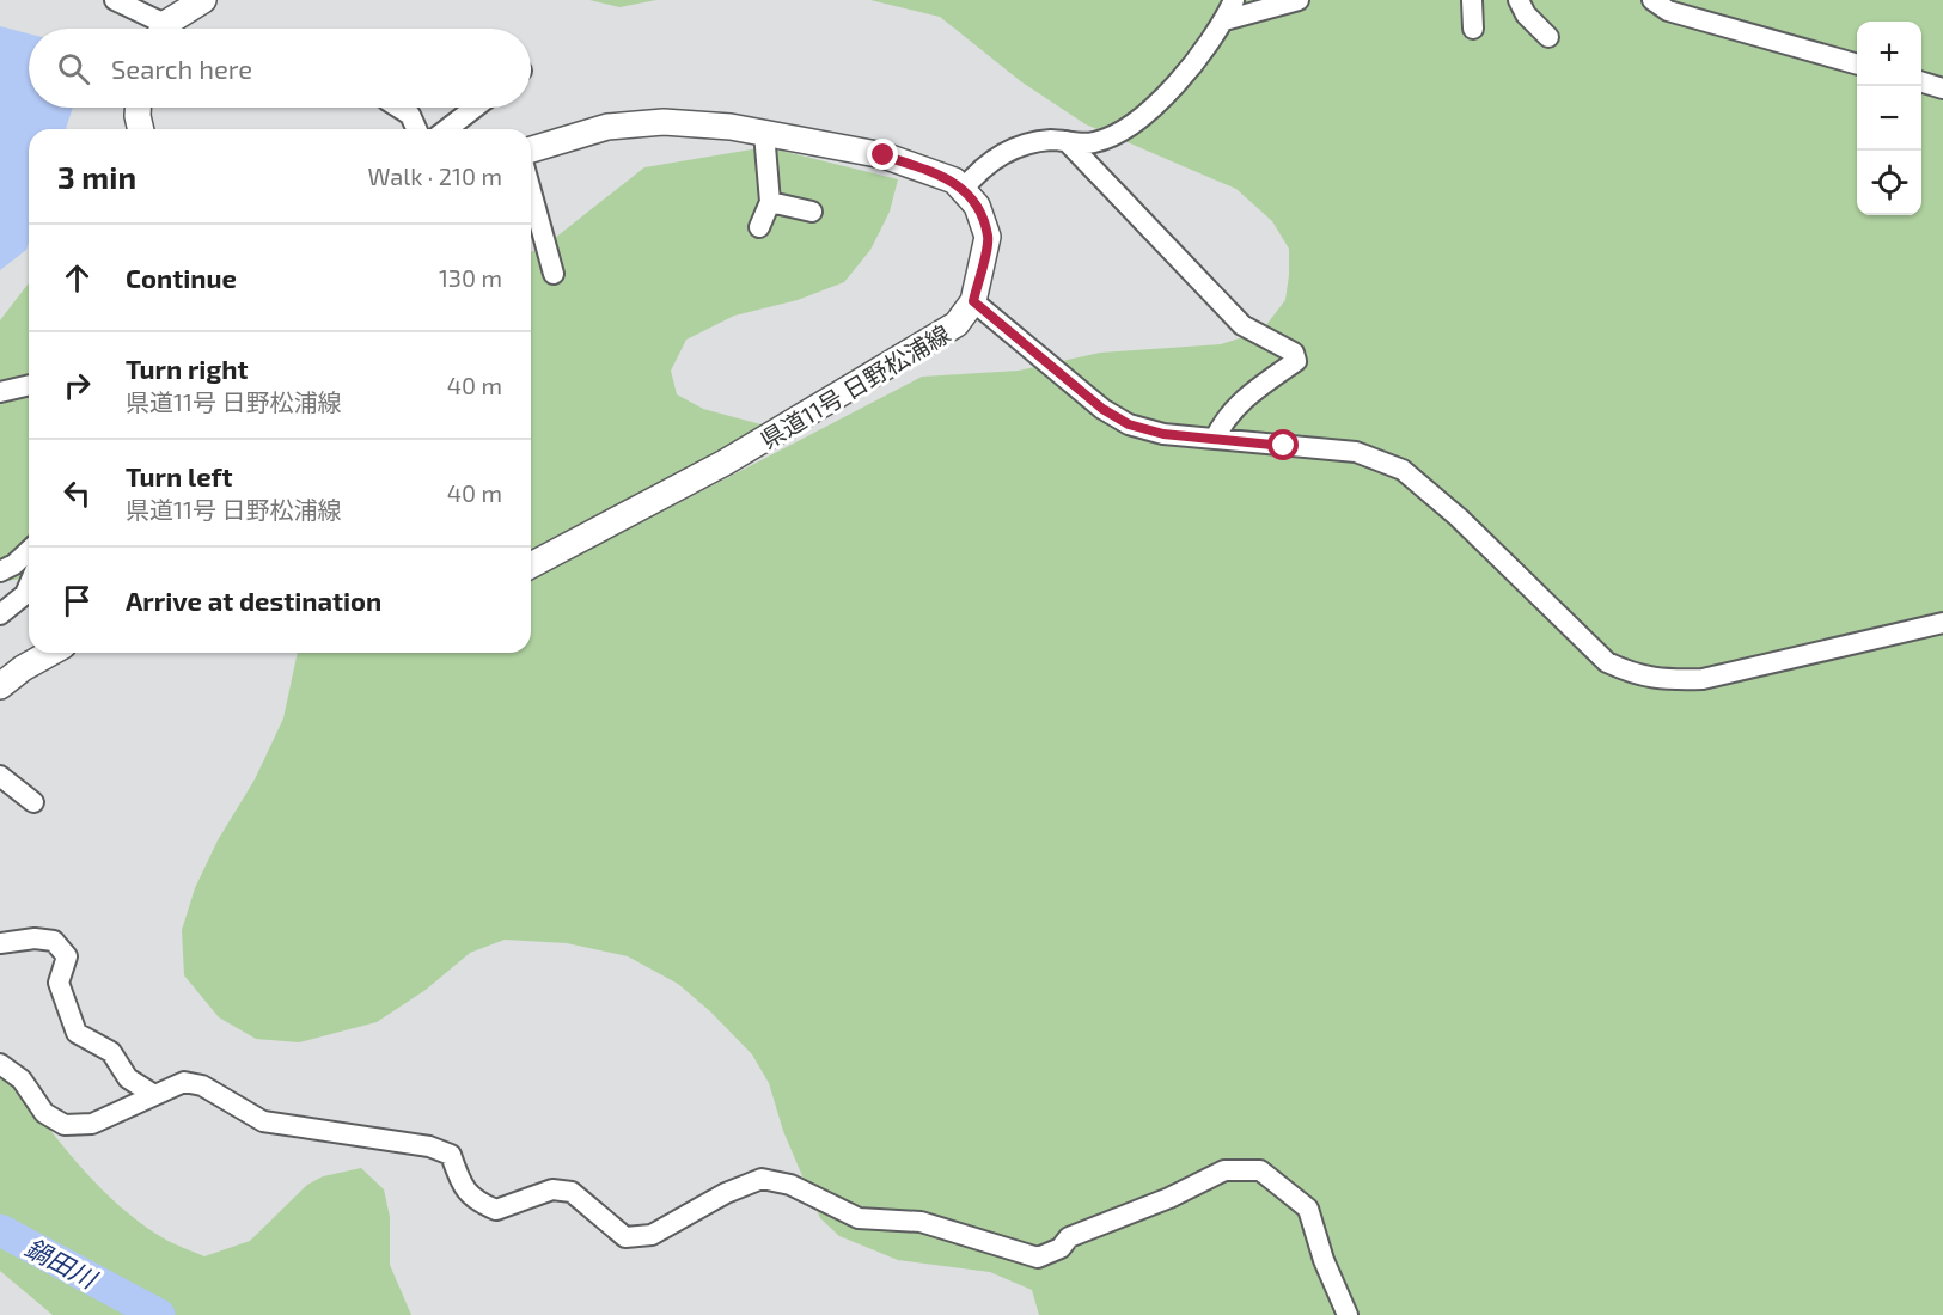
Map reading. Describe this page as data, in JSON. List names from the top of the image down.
{
  "streets": {
    "main road": ["県道11号 日野松浦線"]
  },
  "water": ["鍋田川"],
  "page": {
    "map_buttons": ["+", "−"],
    "search": "Search here",
    "heading": ["3 min", "Walk · 210 m"],
    "list": [
      ["Continue", "130 m"],
      ["Turn right", "県道11号 日野松浦線", "40 m"],
      ["Turn left", "県道11号 日野松浦線", "40 m"],
      "Arrive at destination"
    ]
  }
}
